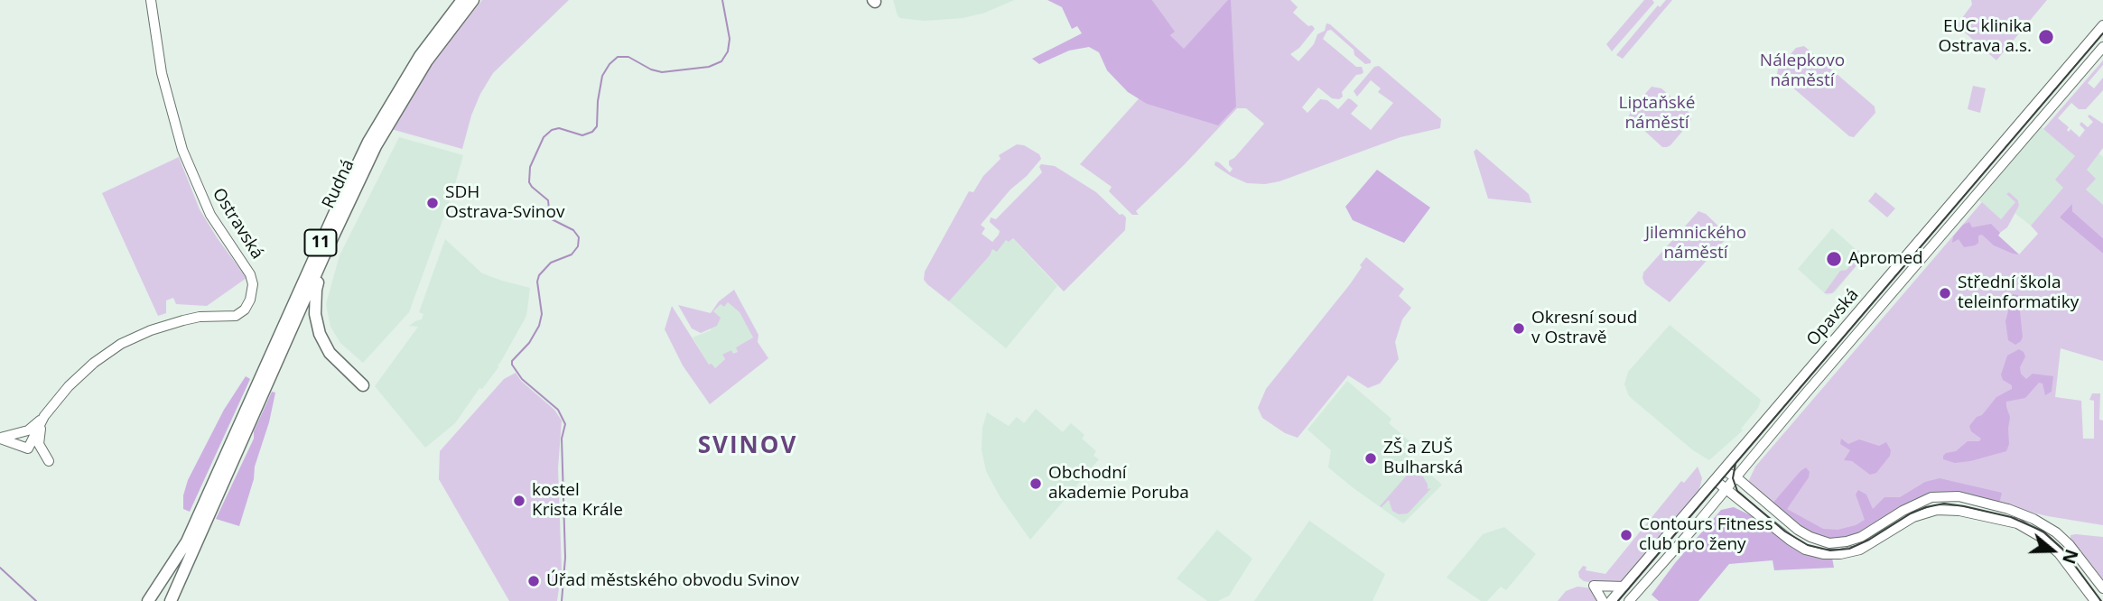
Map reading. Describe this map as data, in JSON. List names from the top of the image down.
{
  "streets": {
    "highway": ["Rudná", "11"],
    "street": ["Ostravská", "Opavská"]
  },
  "crossings": [
    ["Rudná", "11"]
  ],
  "districts": ["SVINOV"],
  "parks": ["Nálepkovo náměstí", "Liptaňské náměstí", "Jilemnického náměstí"],
  "places": [
    "EUC klinika Ostrava a.s.",
    "SDH Ostrava-Svinov",
    "Apromed",
    "Střední škola teleinformatiky",
    "Okresní soud v Ostravě",
    "ZŠ a ZUŠ Bulharská",
    "Obchodní akademie Poruba",
    "kostel Krista Krále",
    "Contours Fitness club pro ženy",
    "Úřad městského obvodu Svinov"
  ],
  "north": "right"
}
